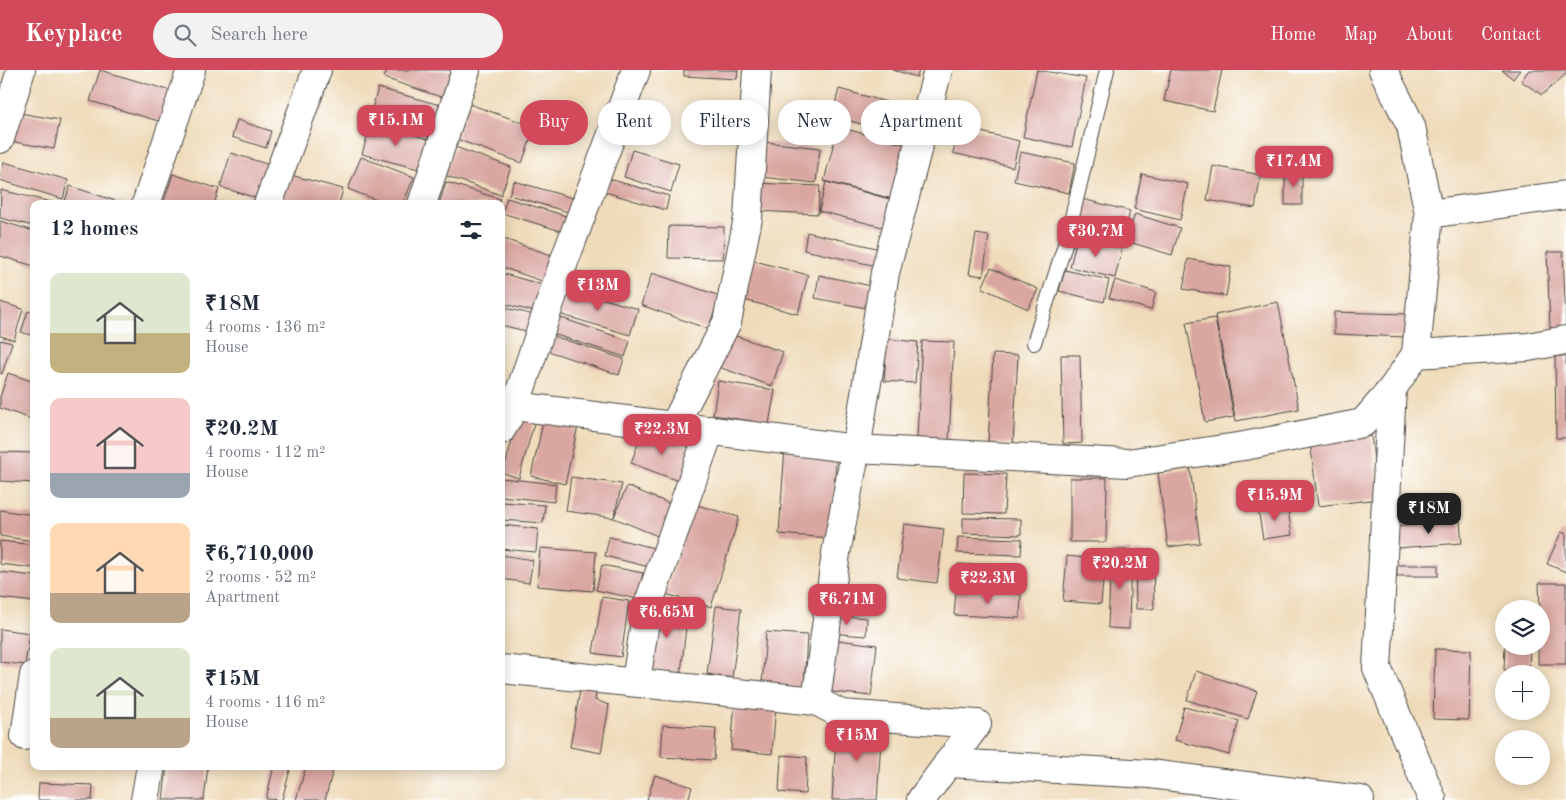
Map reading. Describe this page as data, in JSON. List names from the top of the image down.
{
  "page": {
    "header": "Keyplace",
    "search": "Search here",
    "nav": [
      "Home",
      "Map",
      "About",
      "Contact"
    ],
    "chip": [
      "Buy",
      "Rent",
      "Filters",
      "New",
      "Apartment"
    ],
    "price": [
      "₹15.1M",
      "₹17.4M",
      "₹30.7M",
      "₹13M",
      "₹22.3M",
      "₹15.9M",
      "₹18M",
      "₹20.2M",
      "₹22.3M",
      "₹6.71M",
      "₹6.65M",
      "₹15M"
    ],
    "heading": "12 homes",
    "list": [
      {
        "name": "₹18M",
        "note": "4 rooms · 136 m² · House"
      },
      {
        "name": "₹20.2M",
        "note": "4 rooms · 112 m² · House"
      },
      {
        "name": "₹6,710,000",
        "note": "2 rooms · 52 m² · Apartment"
      },
      {
        "name": "₹15M",
        "note": "4 rooms · 116 m² · House"
      }
    ],
    "map_buttons": ["+", "−"]
  }
}
